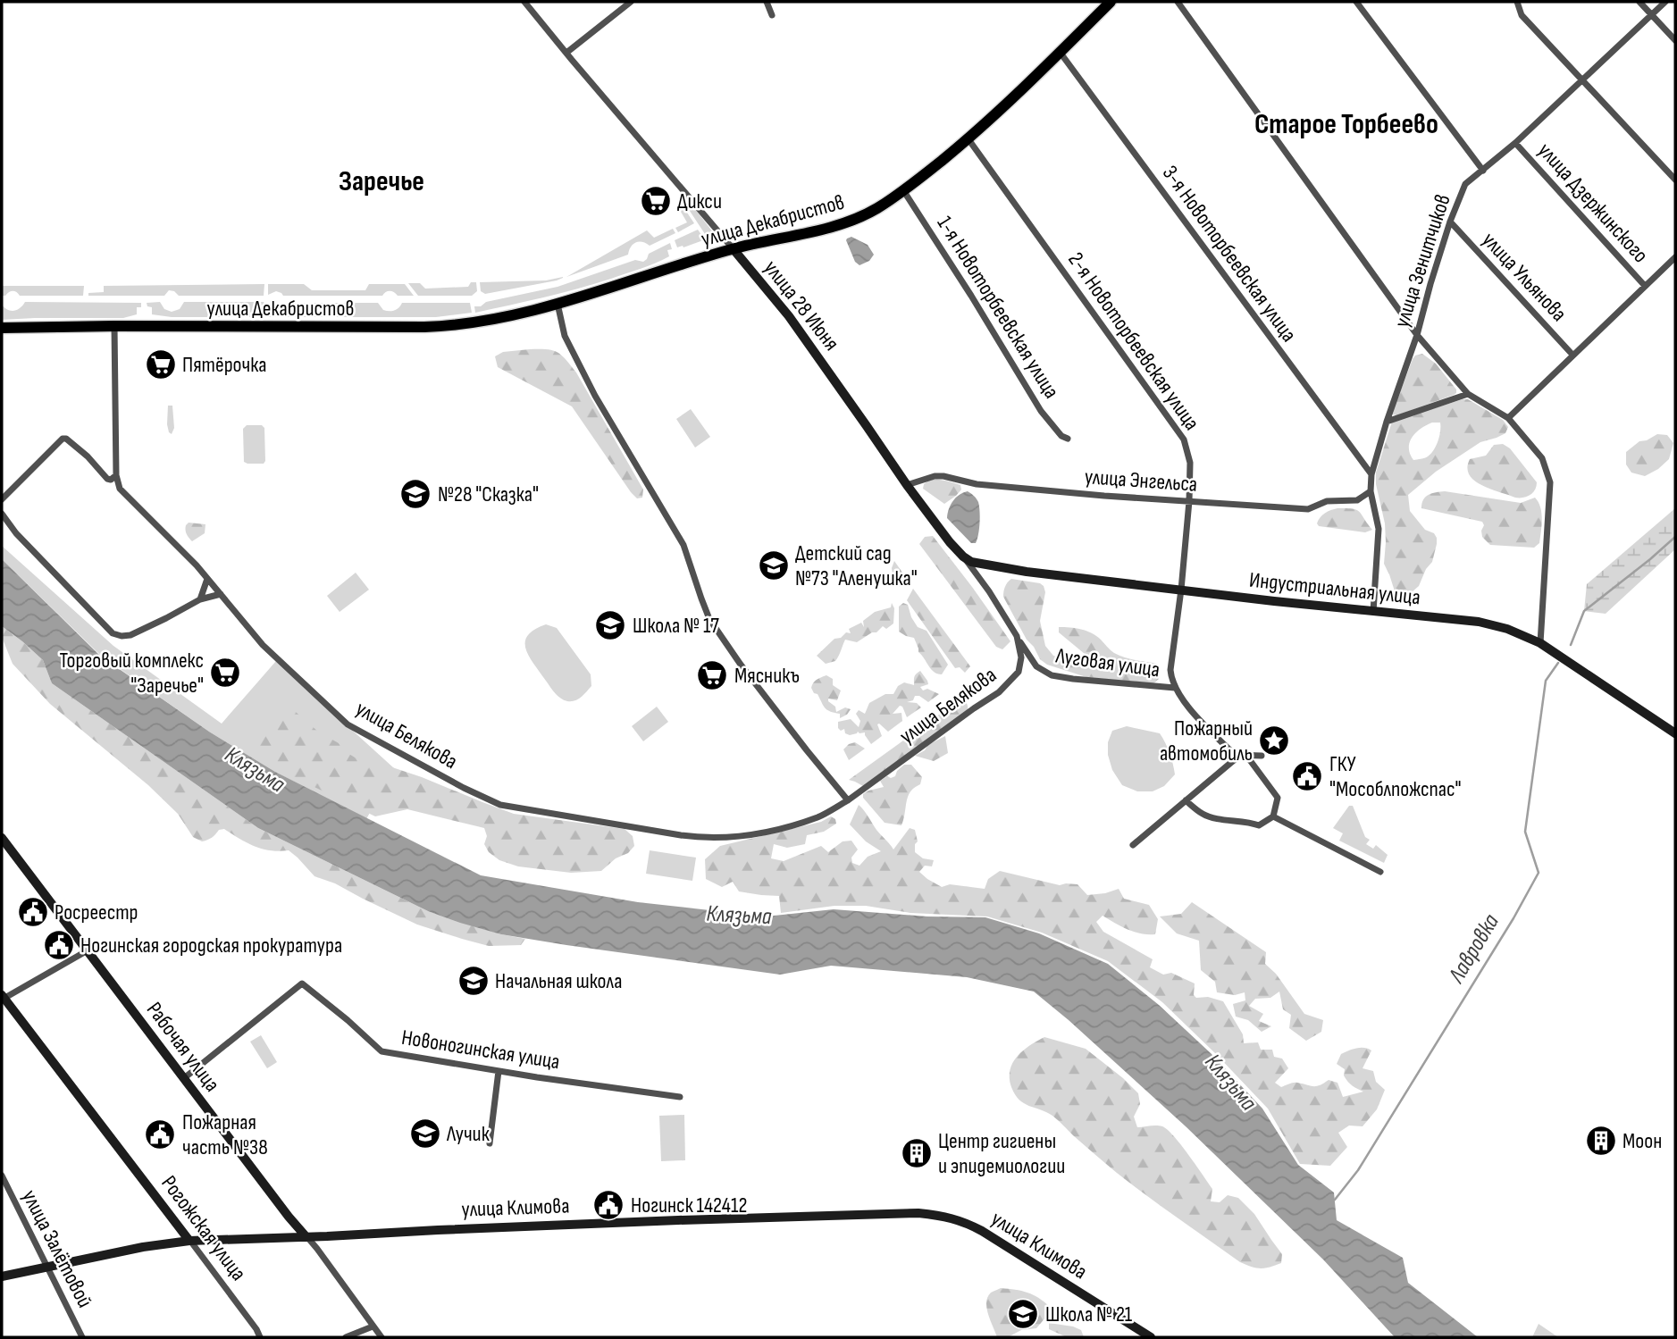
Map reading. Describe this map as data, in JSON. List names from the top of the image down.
{
  "streets": {
    "main road": [
      "улица Декабристов",
      "улица 28 Июня",
      "Индустриальная улица",
      "Рабочая улица",
      "улица Климова",
      "Рогожская улица"
    ],
    "street": [
      "улица Дзержинского",
      "3-я Новоторбеевская улица",
      "улица Зенитчиков",
      "улица Ульянова",
      "1-я Новоторбеевская улица",
      "2-я Новоторбеевская улица",
      "улица Энгельса",
      "Луговая улица",
      "улица Белякова",
      "Новоногинская улица",
      "улица Залётовой"
    ]
  },
  "crossings": [
    ["улица Дзержинского", "улица Зенитчиков"],
    ["улица Декабристов", "3-я Новоторбеевская улица"],
    ["улица Декабристов", "улица 28 Июня"],
    ["улица Декабристов", "1-я Новоторбеевская улица"],
    ["улица Декабристов", "2-я Новоторбеевская улица"],
    ["3-я Новоторбеевская улица", "улица Зенитчиков"],
    ["улица Зенитчиков", "улица Ульянова"],
    ["улица Зенитчиков", "улица Энгельса"],
    ["улица Зенитчиков", "Индустриальная улица"],
    ["улица 28 Июня", "улица Энгельса"],
    ["улица 28 Июня", "Индустриальная улица"],
    ["улица 28 Июня", "улица Белякова"],
    ["2-я Новоторбеевская улица", "улица Энгельса"],
    ["2-я Новоторбеевская улица", "Индустриальная улица"],
    ["2-я Новоторбеевская улица", "Луговая улица"],
    ["Индустриальная улица", "Луговая улица"],
    ["Индустриальная улица", "улица Белякова"],
    ["Луговая улица", "улица Белякова"],
    ["Рабочая улица", "Новоногинская улица"],
    ["Рабочая улица", "улица Климова"],
    ["улица Климова", "Рогожская улица"],
    ["улица Климова", "улица Залётовой"]
  ],
  "districts": ["Старое Торбеево", "Заречье"],
  "water": ["Клязьма", "Лавровка"],
  "places": {
    "supermarket": [
      "Дикси",
      "Пятёрочка",
      "Торговый комплекс \"Заречье\"",
      "Мясникъ"
    ],
    "school or university": [
      "№28 \"Сказка\"",
      "Детский сад №73 \"Аленушка\"",
      "Школа № 17",
      "Начальная школа",
      "Лучик",
      "Школа № 21"
    ],
    "place": ["Пожарный автомобиль"],
    "public building": [
      "ГКУ \"Мособлпожспас\"",
      "Росреестр",
      "Ногинская городская прокуратура",
      "Пожарная часть №38",
      "Ногинск 142412"
    ],
    "building": ["Моон", "Центр гигиены и эпидемиологии"]
  }
}
